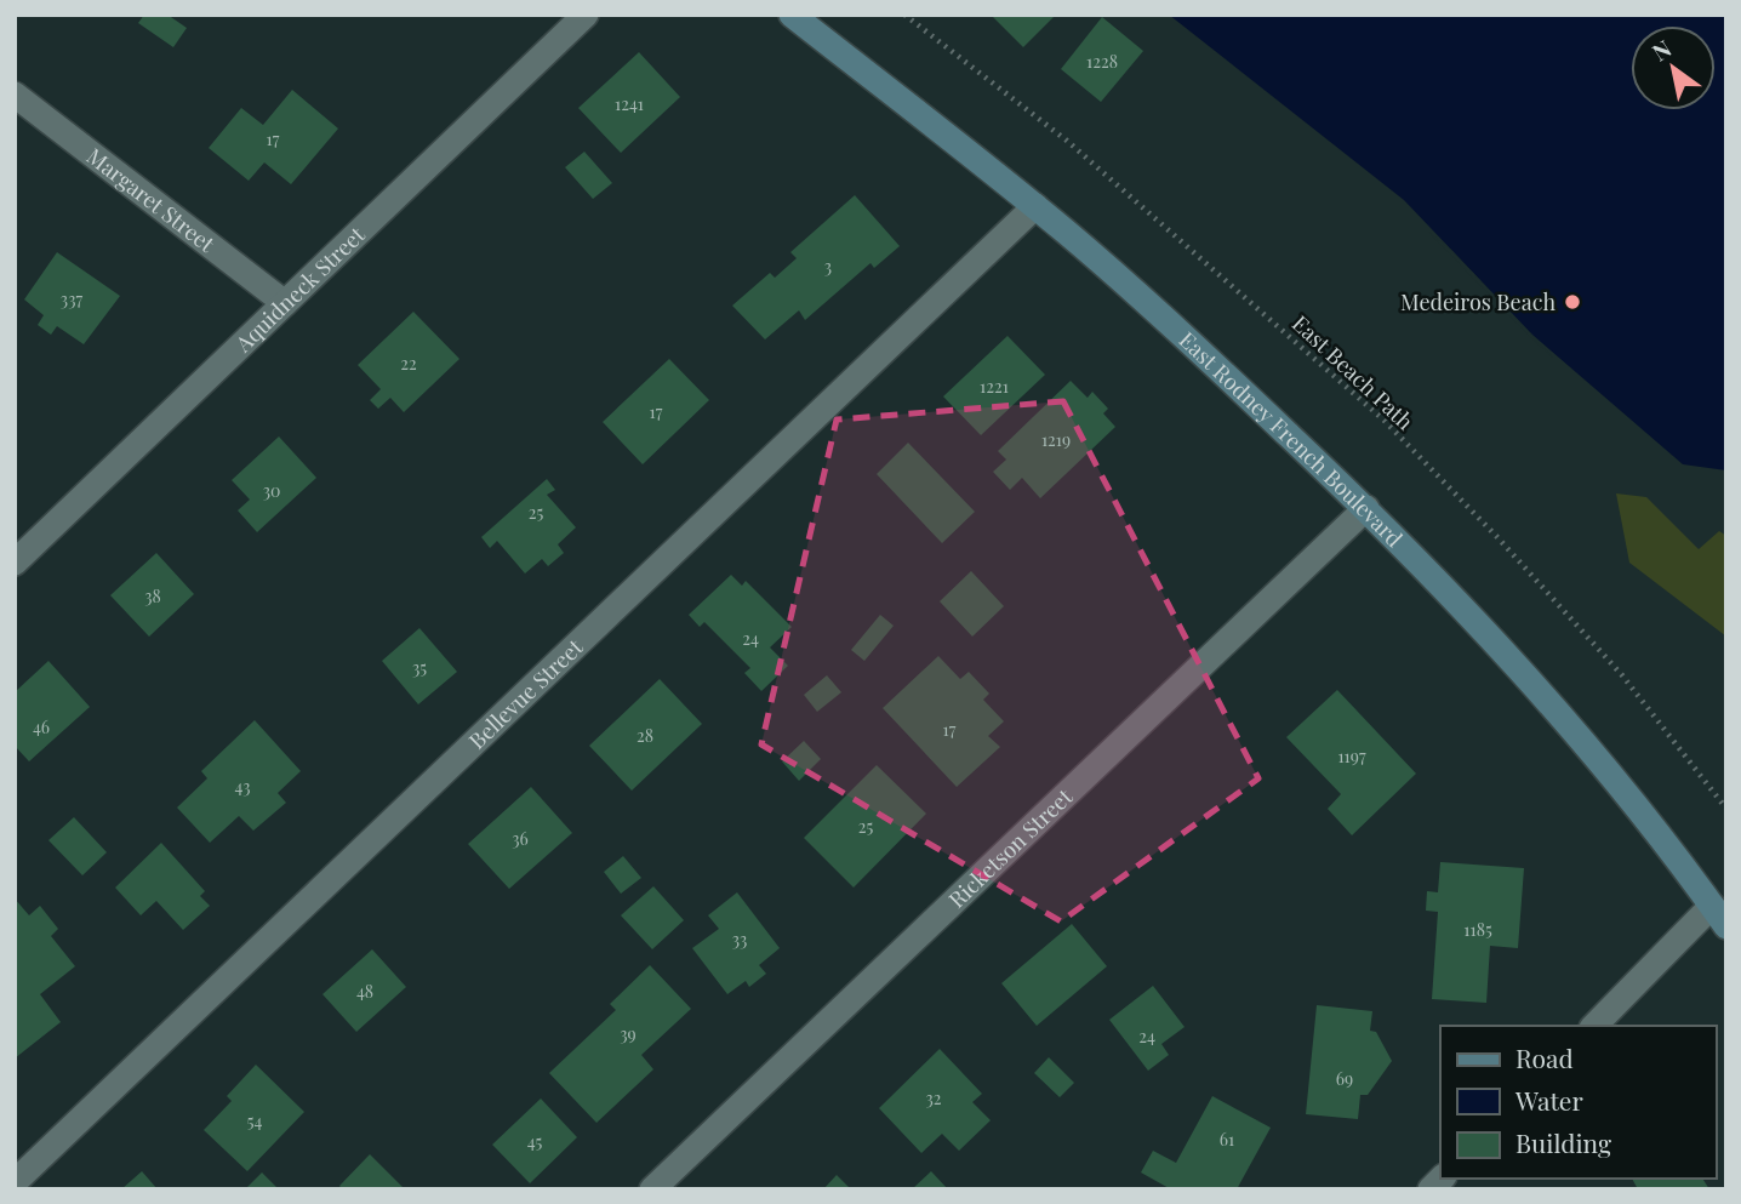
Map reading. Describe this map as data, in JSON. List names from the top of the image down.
{
  "streets": {
    "main road": ["East Rodney French Boulevard"],
    "street": [
      "Margaret Street",
      "Aquidneck Street",
      "Bellevue Street",
      "Ricketson Street"
    ],
    "path": ["East Beach Path"]
  },
  "crossings": [
    ["Margaret Street", "Aquidneck Street"],
    ["East Rodney French Boulevard", "Bellevue Street"],
    ["East Rodney French Boulevard", "Ricketson Street"]
  ],
  "places": ["Medeiros Beach"],
  "house_numbers": [
    "1228",
    "1241",
    "17",
    "3",
    "337",
    "22",
    "1221",
    "17",
    "1219",
    "30",
    "25",
    "38",
    "24",
    "35",
    "46",
    "17",
    "28",
    "1197",
    "43",
    "25",
    "36",
    "1185",
    "33",
    "48",
    "39",
    "24",
    "69",
    "32",
    "54",
    "61",
    "45"
  ],
  "legend": ["Road", "Water", "Building"],
  "north": "top left"
}
